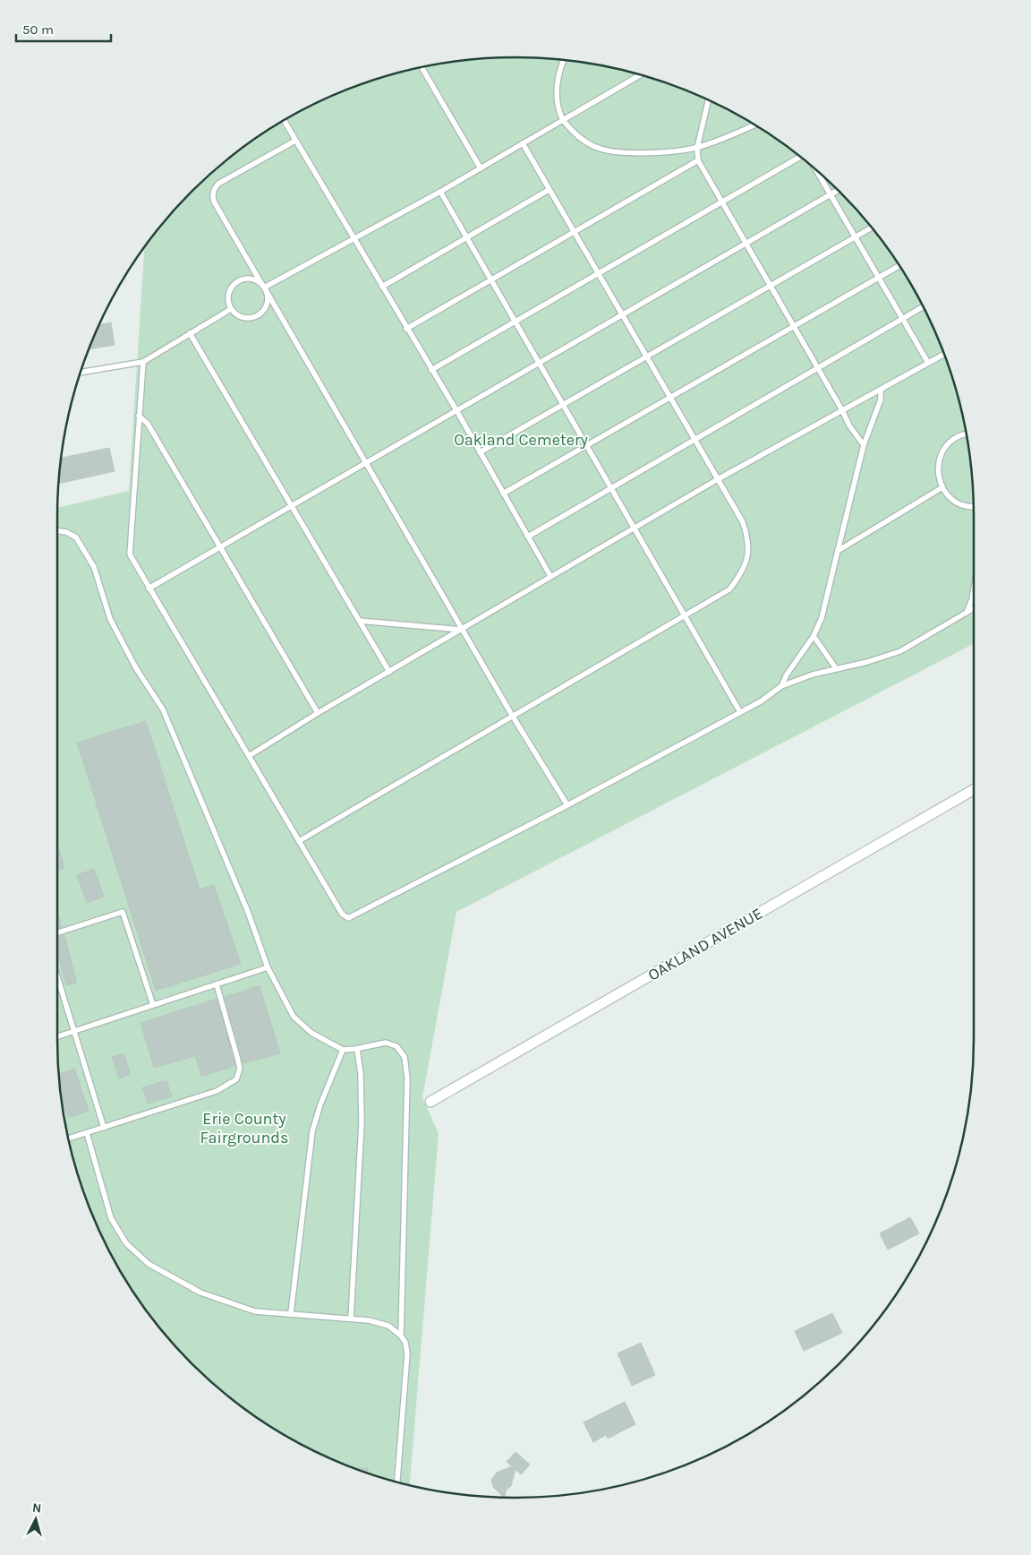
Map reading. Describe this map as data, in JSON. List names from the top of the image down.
{
  "streets": {
    "street": ["OAKLAND AVENUE"]
  },
  "parks": ["Oakland Cemetery", "Erie County Fairgrounds"],
  "scale_bar": "50 m",
  "north": "top"
}
